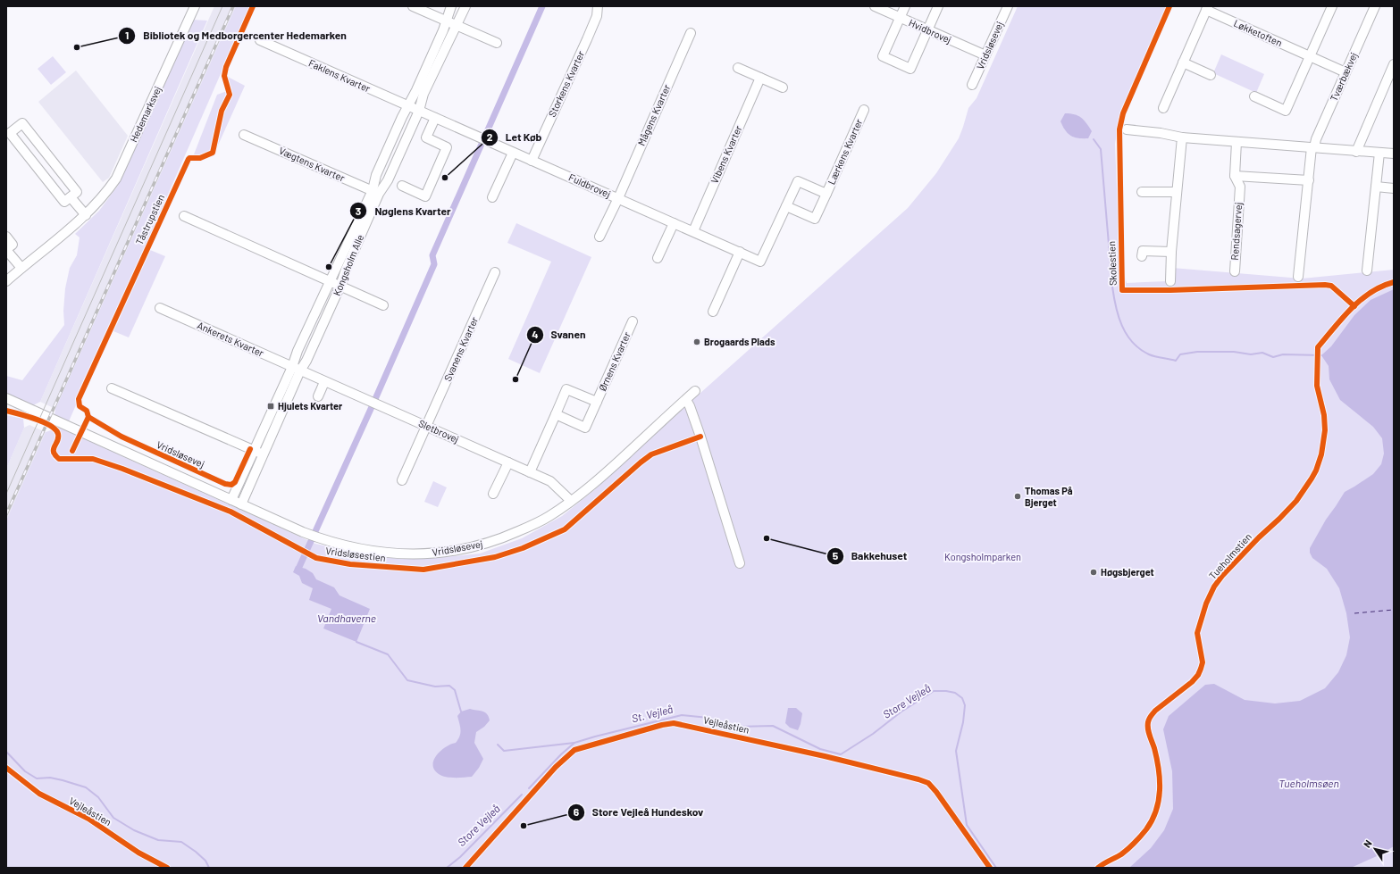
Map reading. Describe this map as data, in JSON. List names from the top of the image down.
{
  "streets": {
    "street": [
      "Hvidbrovej",
      "Løkketoften",
      "Vridsløsevej",
      "Faklens Kvarter",
      "Tværbækvej",
      "Storkens Kvarter",
      "Hedemarksvej",
      "Mågens Kvarter",
      "Lærkens Kvarter",
      "Vibens Kvarter",
      "Vægtens Kvarter",
      "Fuldbrovej",
      "Rendsagervej",
      "Kongsholm Alle",
      "Ankerets Kvarter",
      "Svanens Kvarter",
      "Ørnens Kvarter",
      "Sletbrovej"
    ],
    "cycle path": [
      "Tåstrupstien",
      "Skolestien",
      "Vridsløsestien",
      "Tueholmstien",
      "Vejleåstien"
    ]
  },
  "crossings": [
    ["Hvidbrovej", "Vridsløsevej"],
    ["Løkketoften", "Tværbækvej"],
    ["Vridsløsevej", "Kongsholm Alle"],
    ["Vridsløsevej", "Sletbrovej"],
    ["Faklens Kvarter", "Fuldbrovej"],
    ["Faklens Kvarter", "Kongsholm Alle"],
    ["Storkens Kvarter", "Fuldbrovej"],
    ["Mågens Kvarter", "Fuldbrovej"],
    ["Lærkens Kvarter", "Fuldbrovej"],
    ["Vibens Kvarter", "Fuldbrovej"],
    ["Vægtens Kvarter", "Kongsholm Alle"],
    ["Fuldbrovej", "Kongsholm Alle"],
    ["Kongsholm Alle", "Ankerets Kvarter"],
    ["Kongsholm Alle", "Sletbrovej"],
    ["Ankerets Kvarter", "Sletbrovej"],
    ["Svanens Kvarter", "Sletbrovej"],
    ["Ørnens Kvarter", "Sletbrovej"]
  ],
  "water": [
    "Vandhaverne",
    "Store Vejleå",
    "St. Vejleå",
    "Tueholmsøen"
  ],
  "parks": ["Kongsholmparken"],
  "places": {
    "other": [
      "Bibliotek og Medborgercenter Hedemarken",
      "Let Køb",
      "Nøglens Kvarter",
      "Brogaards Plads",
      "Svanen",
      "Thomas På Bjerget",
      "Bakkehuset",
      "Høgsbjerget",
      "Store Vejleå Hundeskov"
    ],
    "transit": ["Hjulets Kvarter"]
  },
  "north": "top left"
}
